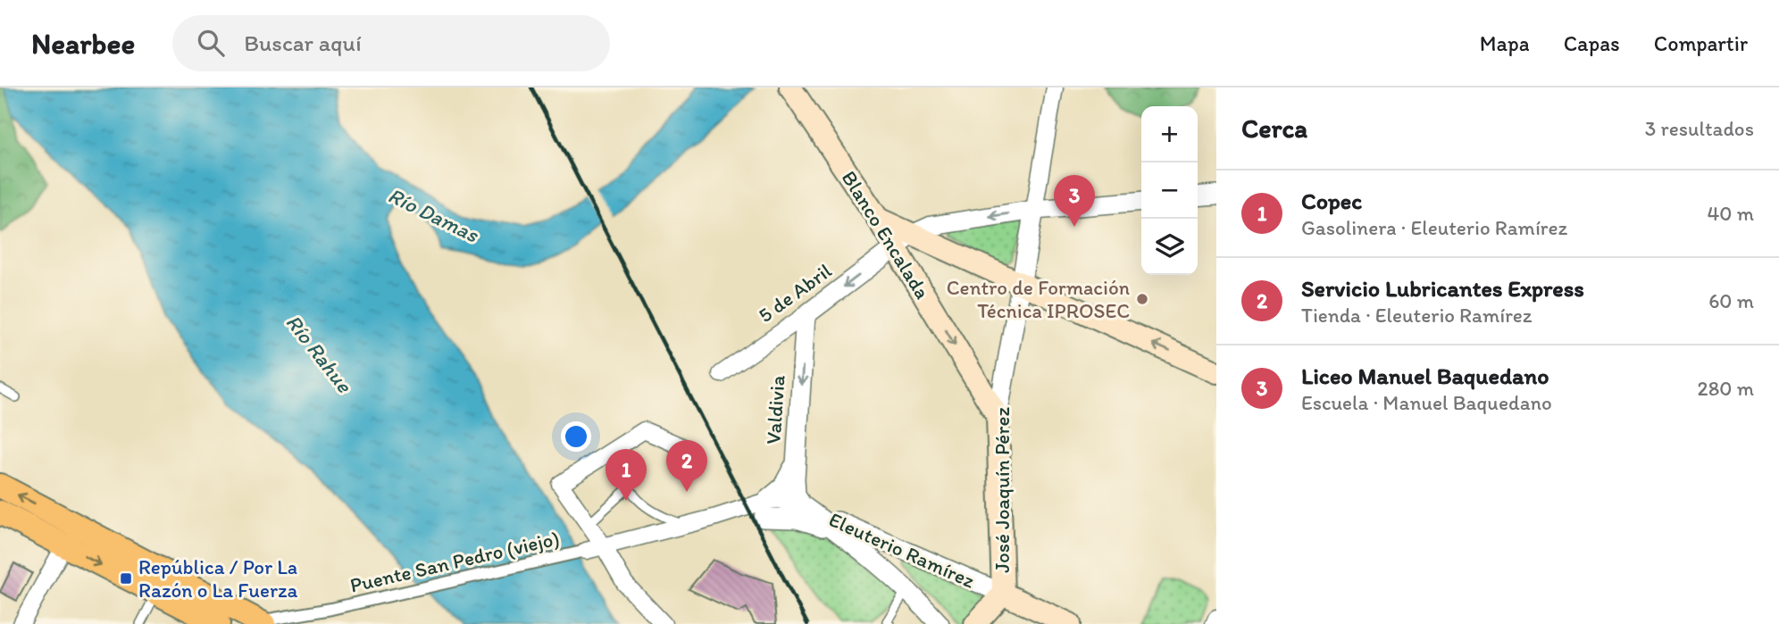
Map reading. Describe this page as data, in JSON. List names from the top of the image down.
{
  "streets": {
    "main road": ["Blanco Encalada", "José Joaquín Pérez", "Eleuterio Ramírez"],
    "street": ["5 de Abril", "Valdivia", "Puente San Pedro (viejo)"]
  },
  "crossings": [
    ["Blanco Encalada", "5 de Abril"],
    ["Blanco Encalada", "José Joaquín Pérez"],
    ["5 de Abril", "Valdivia"],
    ["5 de Abril", "José Joaquín Pérez"],
    ["Valdivia", "Eleuterio Ramírez"],
    ["José Joaquín Pérez", "Eleuterio Ramírez"]
  ],
  "one_way": ["Blanco Encalada", "5 de Abril", "Valdivia"],
  "water": ["Río Damas", "Río Rahue"],
  "places": {
    "other": ["Centro de Formación Técnica IPROSEC"],
    "transit": ["República / Por La Razón o La Fuerza"]
  },
  "page": {
    "header": "Nearbee",
    "search": "Buscar aquí",
    "nav": ["Mapa", "Capas", "Compartir"],
    "heading": ["Cerca", "3 resultados"],
    "map_buttons": ["+", "−"],
    "list": [
      {
        "mark": "1",
        "name": "Copec",
        "note": "Gasolinera · Eleuterio Ramírez",
        "value": "40 m"
      },
      {
        "mark": "2",
        "name": "Servicio Lubricantes Express",
        "note": "Tienda · Eleuterio Ramírez",
        "value": "60 m"
      },
      {
        "mark": "3",
        "name": "Liceo Manuel Baquedano",
        "note": "Escuela · Manuel Baquedano",
        "value": "280 m"
      }
    ],
    "pins": ["3", "2", "1"]
  }
}
